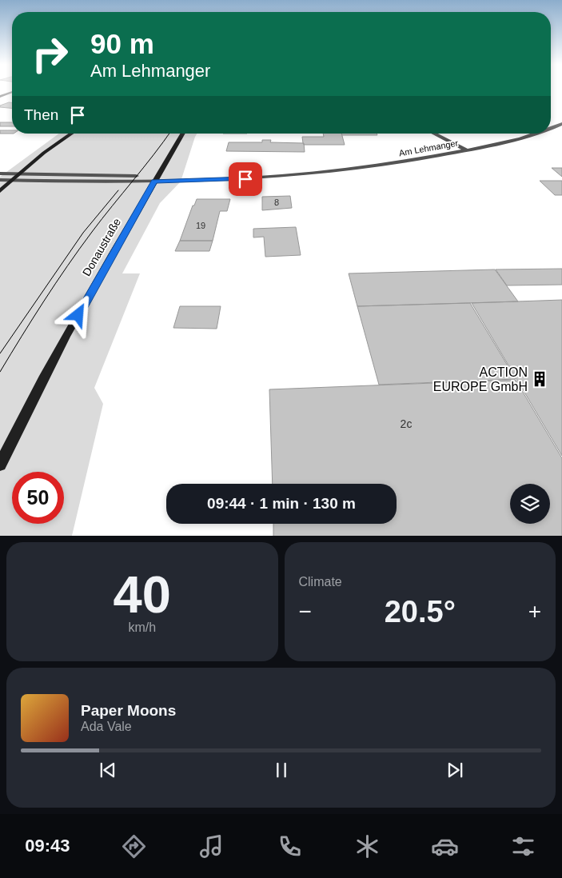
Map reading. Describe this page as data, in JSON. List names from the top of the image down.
{
  "streets": {
    "main road": ["Donaustraße"],
    "street": ["Am Lehmanger"]
  },
  "crossings": [
    ["Am Lehmanger", "Donaustraße"]
  ],
  "places": {
    "building": ["ACTION EUROPE GmbH"]
  },
  "house_numbers": ["8", "19", "2c"],
  "page": {
    "turn": ["90 m", "Am Lehmanger"],
    "then": "Then",
    "limit": "50",
    "trip": "09:44 · 1 min · 130 m",
    "tile": [
      ["40", "km/h"],
      "Climate"
    ],
    "heat": ["−", "20.5°", "+"],
    "song": ["Paper Moons", "Ada Vale"],
    "tabs": "09:43"
  }
}
